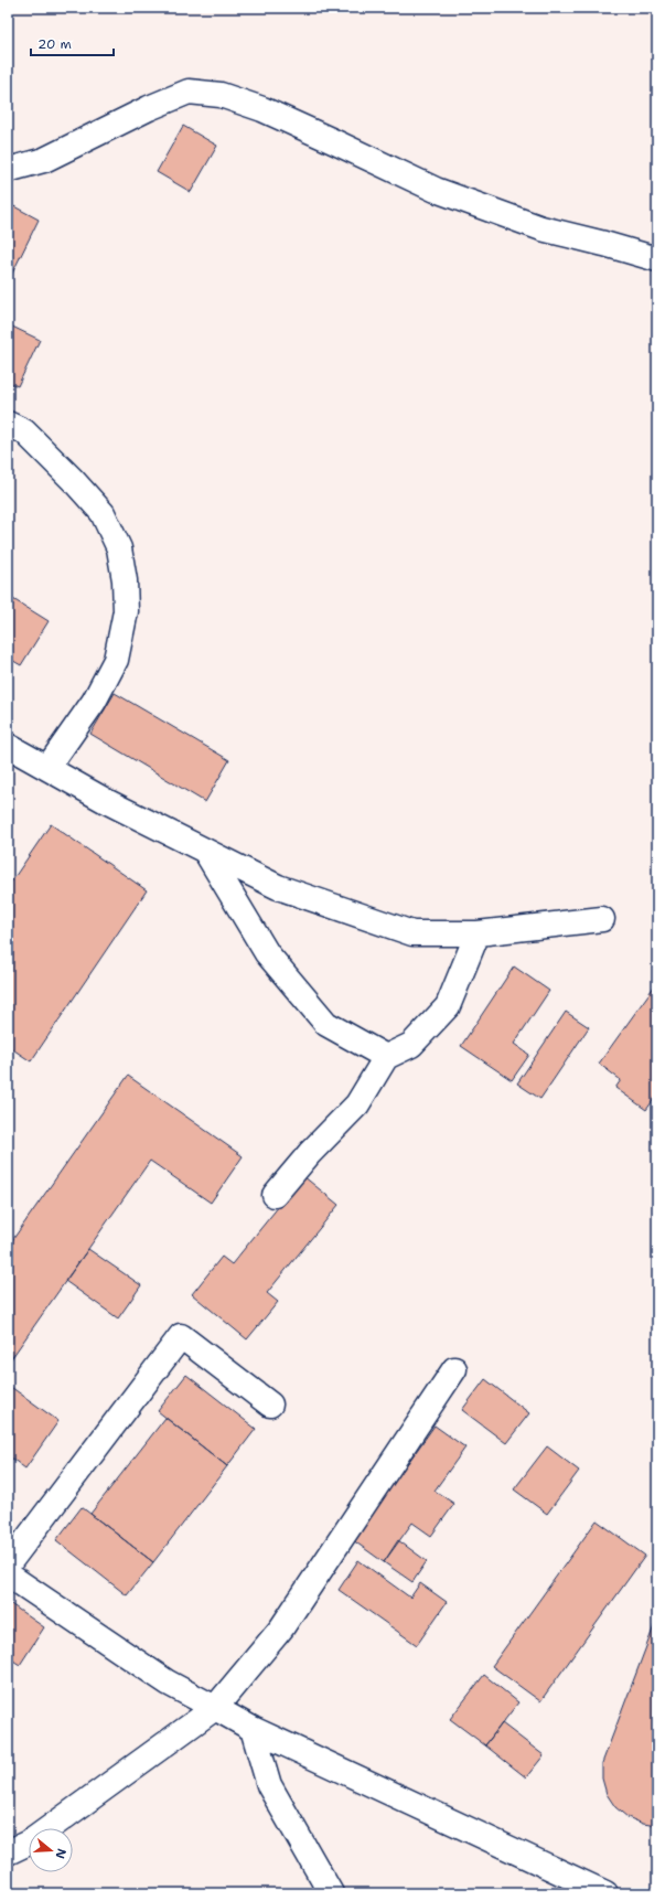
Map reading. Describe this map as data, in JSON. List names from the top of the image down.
{
  "scale_bar": "20 m",
  "north": "right"
}
